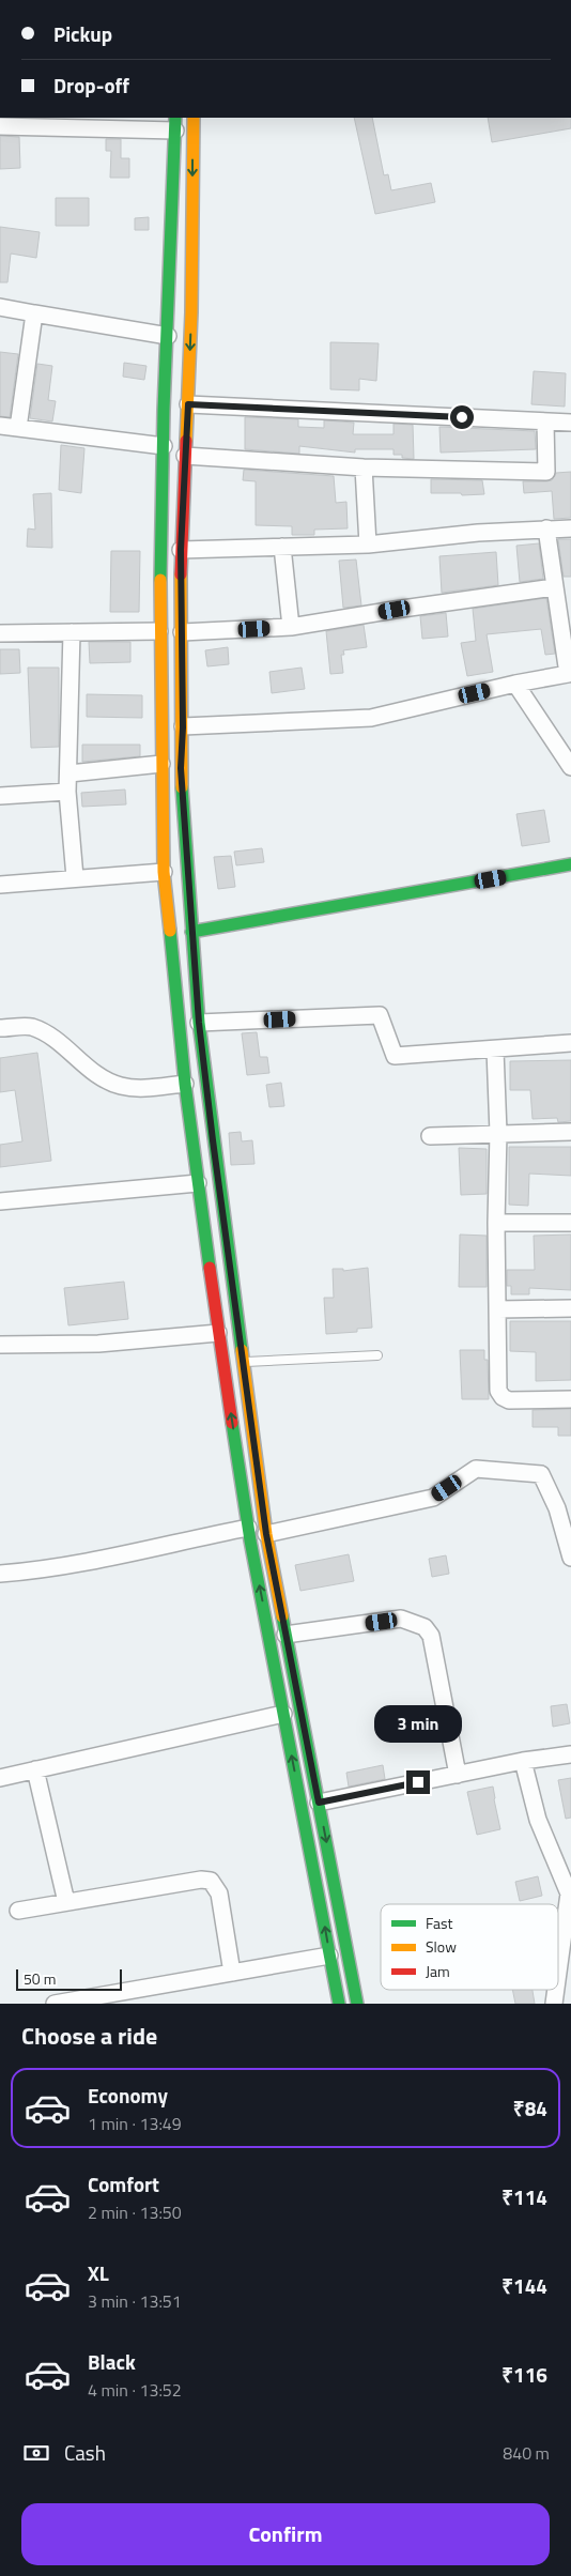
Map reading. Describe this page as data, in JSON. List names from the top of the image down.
{
  "legend": ["Fast", "Slow", "Jam"],
  "scale_bar": "50 m",
  "page": {
    "banner": ["Pickup", "Drop-off"],
    "bubble": "3 min",
    "scale": "50 m",
    "heading": "Choose a ride",
    "list": [
      {
        "name": "Economy",
        "note": "1 min · 13:49",
        "value": "₹84"
      },
      {
        "name": "Comfort",
        "note": "2 min · 13:50",
        "value": "₹114"
      },
      {
        "name": "XL",
        "note": "3 min · 13:51",
        "value": "₹144"
      },
      {
        "name": "Black",
        "note": "4 min · 13:52",
        "value": "₹116"
      }
    ],
    "pay": ["Cash", "840 m"],
    "buttons": "Confirm"
  }
}
